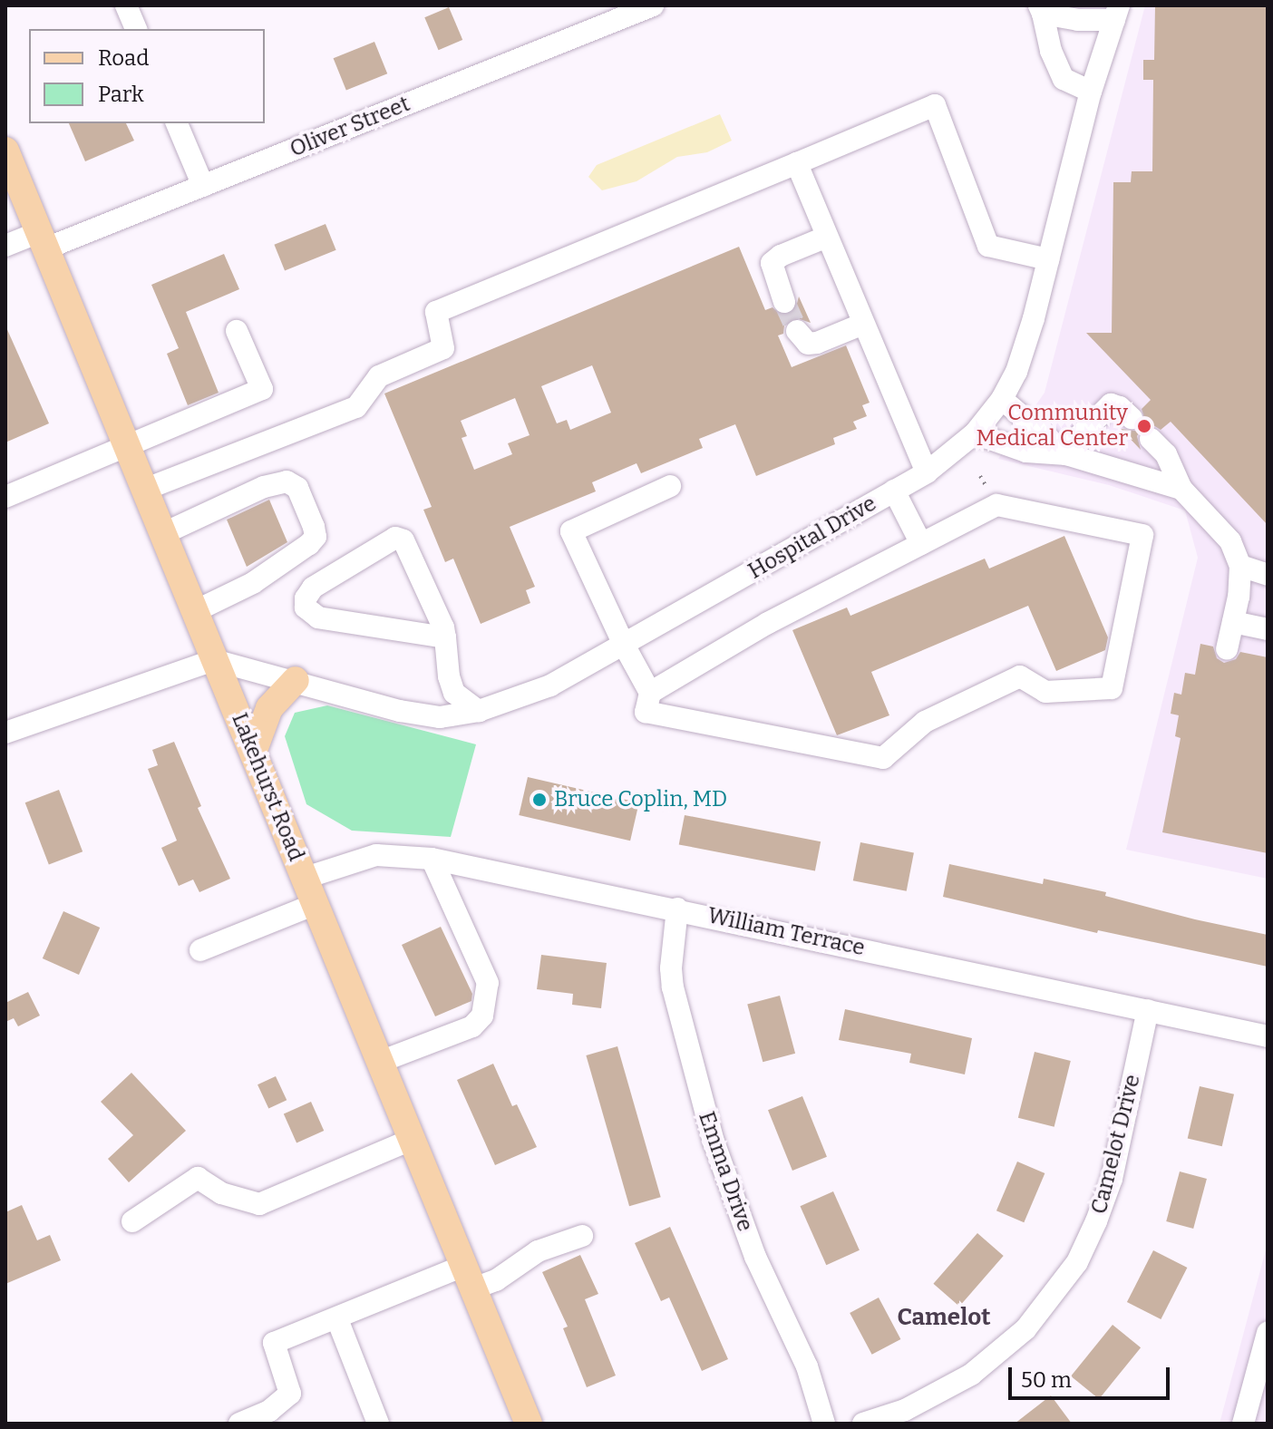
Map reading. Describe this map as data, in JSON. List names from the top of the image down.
{
  "streets": {
    "main road": ["Lakehurst Road"],
    "street": [
      "Oliver Street",
      "Hospital Drive",
      "William Terrace",
      "Camelot Drive",
      "Emma Drive"
    ]
  },
  "crossings": [
    ["Oliver Street", "Lakehurst Road"],
    ["Hospital Drive", "Lakehurst Road"],
    ["Lakehurst Road", "William Terrace"],
    ["William Terrace", "Camelot Drive"],
    ["William Terrace", "Emma Drive"]
  ],
  "districts": ["Camelot"],
  "places": ["Community Medical Center", "Bruce Coplin, MD"],
  "legend": ["Road", "Park"],
  "scale_bar": "50 m"
}
